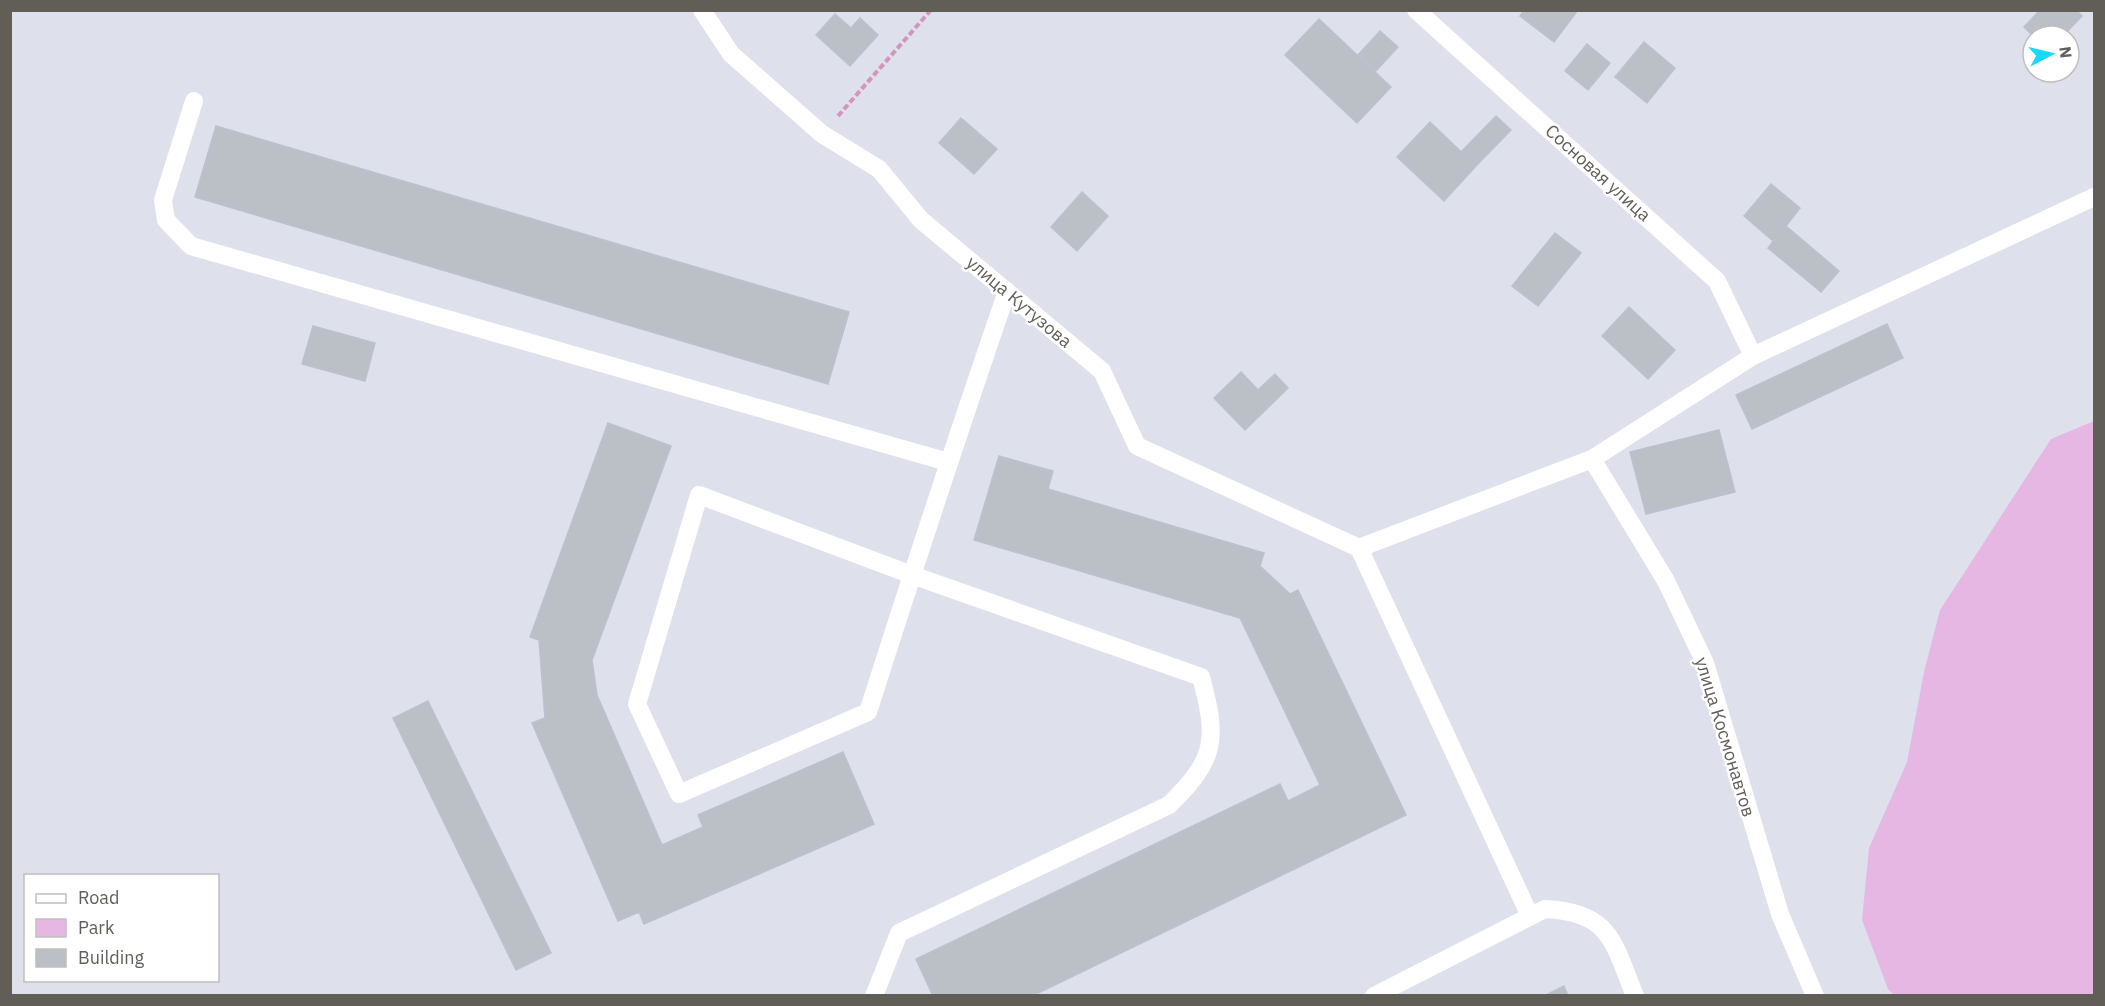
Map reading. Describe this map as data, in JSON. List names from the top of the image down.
{
  "streets": {
    "street": ["Сосновая улица", "улица Кутузова", "улица Космонавтов"]
  },
  "legend": ["Road", "Park", "Building"],
  "north": "right"
}
